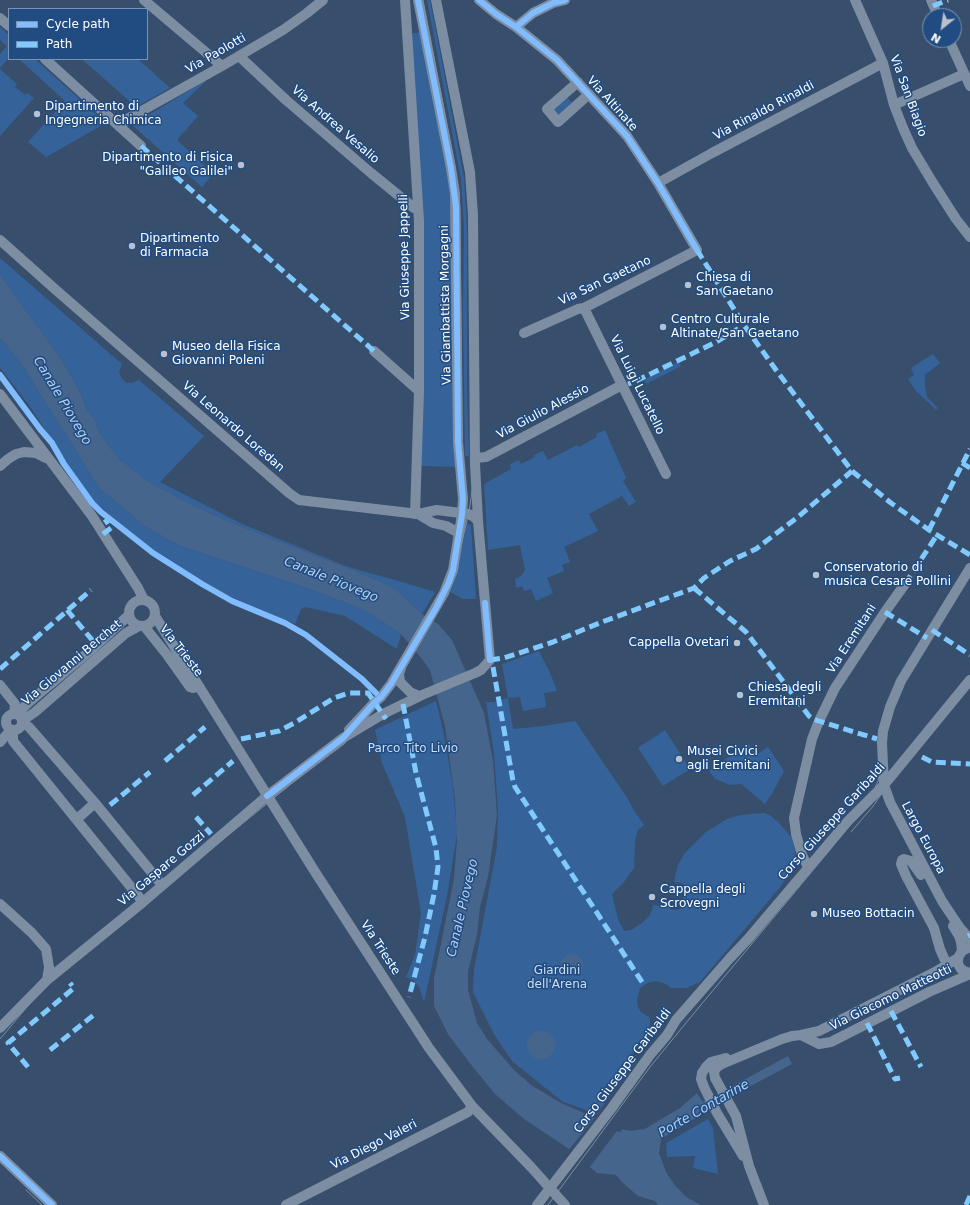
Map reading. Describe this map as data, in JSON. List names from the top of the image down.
{
  "streets": {
    "street": [
      "Via Paolotti",
      "Via San Biagio",
      "Via Altinate",
      "Via Rinaldo Rinaldi",
      "Via Andrea Vesalio",
      "Via Giuseppe Jappelli",
      "Via San Gaetano",
      "Via Giambattista Morgagni",
      "Via Luigi Lucatello",
      "Via Giulio Alessio",
      "Via Leonardo Loredan",
      "Via Eremitani",
      "Via Trieste",
      "Via Giovanni Berchet",
      "Corso Giuseppe Garibaldi",
      "Largo Europa",
      "Via Gaspare Gozzi",
      "Via Giacomo Matteotti",
      "Via Diego Valeri"
    ]
  },
  "crossings": [
    ["Via Paolotti", "Via Andrea Vesalio"],
    ["Via San Biagio", "Via Rinaldo Rinaldi"],
    ["Via Altinate", "Via Rinaldo Rinaldi"],
    ["Via Altinate", "Via San Gaetano"],
    ["Via Andrea Vesalio", "Via Giuseppe Jappelli"],
    ["Via Giuseppe Jappelli", "Via Leonardo Loredan"],
    ["Via San Gaetano", "Via Luigi Lucatello"],
    ["Via Giambattista Morgagni", "Via Gaspare Gozzi"],
    ["Via Luigi Lucatello", "Via Giulio Alessio"],
    ["Via Eremitani", "Corso Giuseppe Garibaldi"],
    ["Via Trieste", "Via Giovanni Berchet"],
    ["Via Trieste", "Corso Giuseppe Garibaldi"],
    ["Via Trieste", "Via Gaspare Gozzi"],
    ["Via Trieste", "Via Diego Valeri"],
    ["Corso Giuseppe Garibaldi", "Largo Europa"],
    ["Largo Europa", "Via Giacomo Matteotti"]
  ],
  "water": ["Canale Piovego", "Porte Contarine"],
  "parks": ["Parco Tito Livio", "Giardini dell'Arena"],
  "places": [
    "Dipartimento di Ingegneria Chimica",
    "Dipartimento di Fisica \"Galileo Galilei\"",
    "Dipartimento di Farmacia",
    "Chiesa di San Gaetano",
    "Centro Culturale Altinate/San Gaetano",
    "Museo della Fisica Giovanni Poleni",
    "Conservatorio di musica Cesare Pollini",
    "Cappella Ovetari",
    "Chiesa degli Eremitani",
    "Musei Civici agli Eremitani",
    "Cappella degli Scrovegni",
    "Museo Bottacin"
  ],
  "legend": ["Cycle path", "Path"],
  "north": "bottom left"
}
